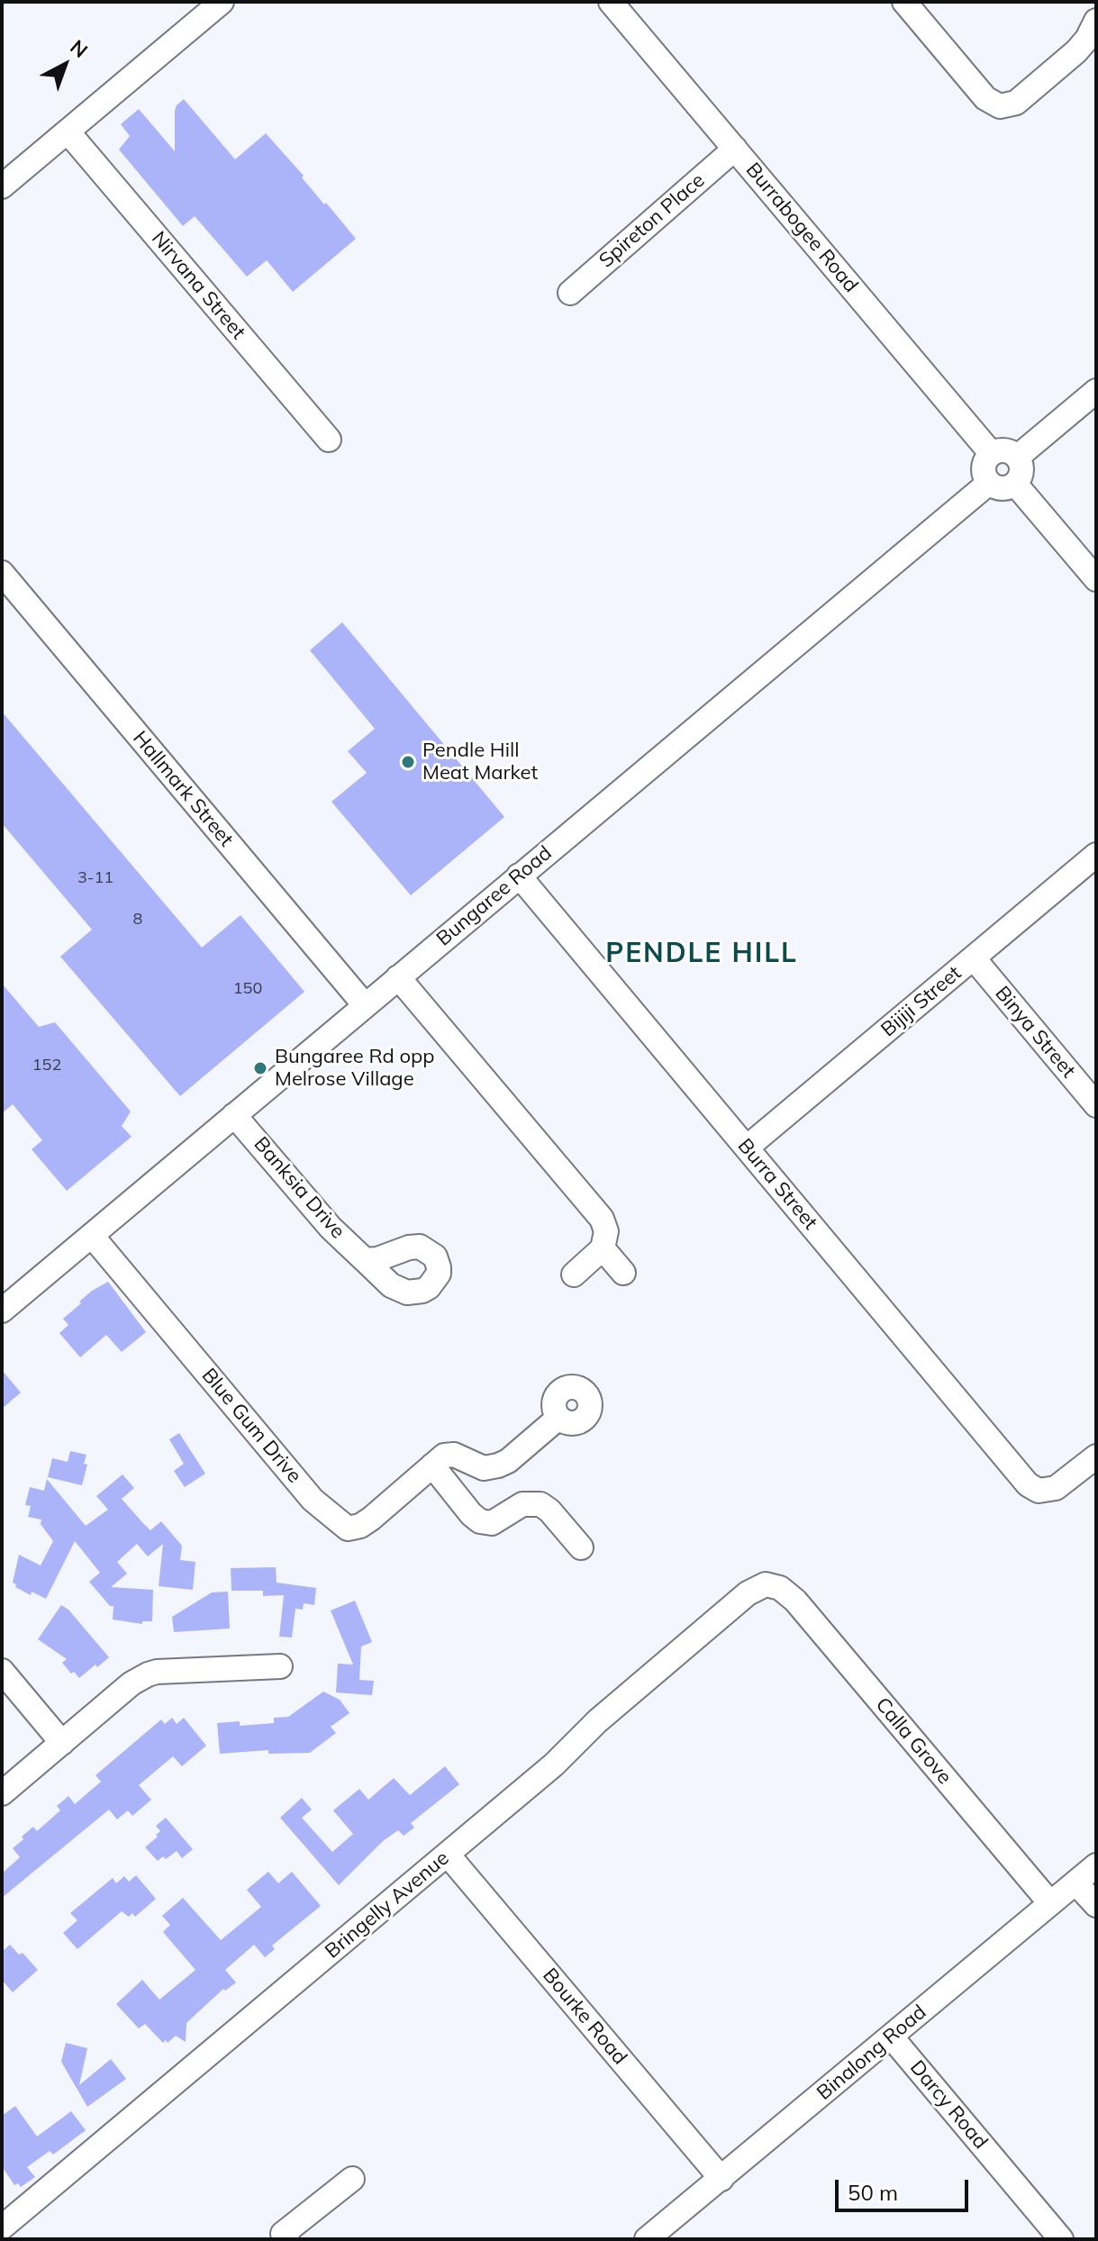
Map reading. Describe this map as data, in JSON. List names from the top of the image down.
{
  "streets": {
    "street": [
      "Spireton Place",
      "Burrabogee Road",
      "Nirvana Street",
      "Hallmark Street",
      "Bungaree Road",
      "Bijiji Street",
      "Binya Street",
      "Burra Street",
      "Banksia Drive",
      "Blue Gum Drive",
      "Calla Grove",
      "Bringelly Avenue",
      "Bourke Road",
      "Binalong Road",
      "Darcy Road"
    ]
  },
  "crossings": [
    ["Spireton Place", "Burrabogee Road"],
    ["Burrabogee Road", "Bungaree Road"],
    ["Hallmark Street", "Bungaree Road"],
    ["Bungaree Road", "Burra Street"],
    ["Bungaree Road", "Banksia Drive"],
    ["Bungaree Road", "Blue Gum Drive"],
    ["Bijiji Street", "Binya Street"],
    ["Bijiji Street", "Burra Street"],
    ["Calla Grove", "Bringelly Avenue"],
    ["Calla Grove", "Binalong Road"],
    ["Bringelly Avenue", "Bourke Road"],
    ["Bourke Road", "Binalong Road"],
    ["Binalong Road", "Darcy Road"]
  ],
  "districts": ["PENDLE HILL"],
  "places": ["Pendle Hill Meat Market", "Bungaree Rd opp Melrose Village"],
  "house_numbers": [
    "3-11",
    "8",
    "150",
    "152"
  ],
  "scale_bar": "50 m",
  "north": "top right"
}
